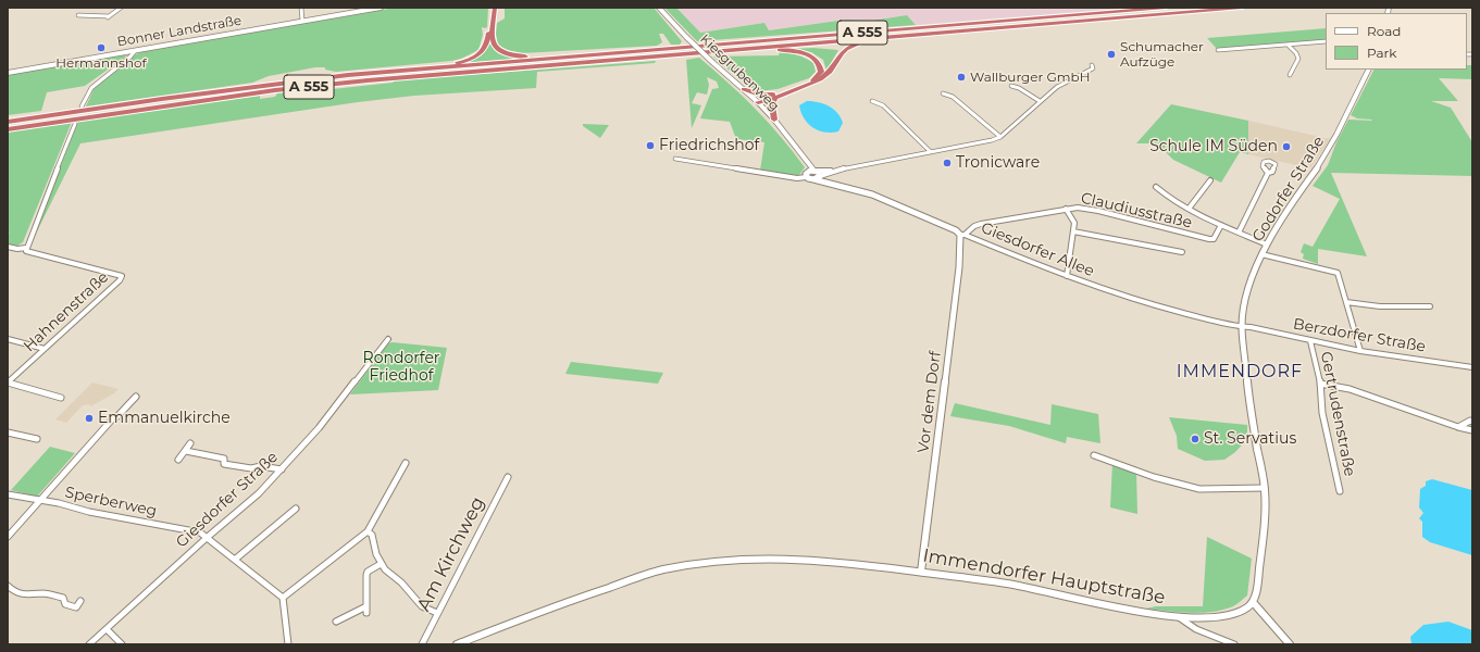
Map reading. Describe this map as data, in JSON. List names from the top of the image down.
{
  "streets": {
    "highway": ["A 555"],
    "street": [
      "Bonner Landstraße",
      "Kiesgrubenweg",
      "Godorfer Straße",
      "Claudiusstraße",
      "Giesdorfer Allee",
      "Hahnenstraße",
      "Berzdorfer Straße",
      "Vor dem Dorf",
      "Gertrudenstraße",
      "Giesdorfer Straße",
      "Sperberweg",
      "Am Kirchweg",
      "Immendorfer Hauptstraße"
    ]
  },
  "crossings": [
    ["Kiesgrubenweg", "Giesdorfer Allee"],
    ["Godorfer Straße", "Giesdorfer Allee"],
    ["Godorfer Straße", "Berzdorfer Straße"],
    ["Claudiusstraße", "Giesdorfer Allee"],
    ["Claudiusstraße", "Vor dem Dorf"],
    ["Giesdorfer Allee", "Berzdorfer Straße"],
    ["Giesdorfer Allee", "Vor dem Dorf"],
    ["Berzdorfer Straße", "Gertrudenstraße"],
    ["Vor dem Dorf", "Immendorfer Hauptstraße"],
    ["Giesdorfer Straße", "Sperberweg"]
  ],
  "districts": ["IMMENDORF"],
  "parks": ["Rondorfer Friedhof"],
  "places": [
    "Hermannshof",
    "Schumacher Aufzüge",
    "Wallburger GmbH",
    "Friedrichshof",
    "Schule IM Süden",
    "Tronicware",
    "Emmanuelkirche",
    "St. Servatius"
  ],
  "legend": ["Road", "Park"]
}
